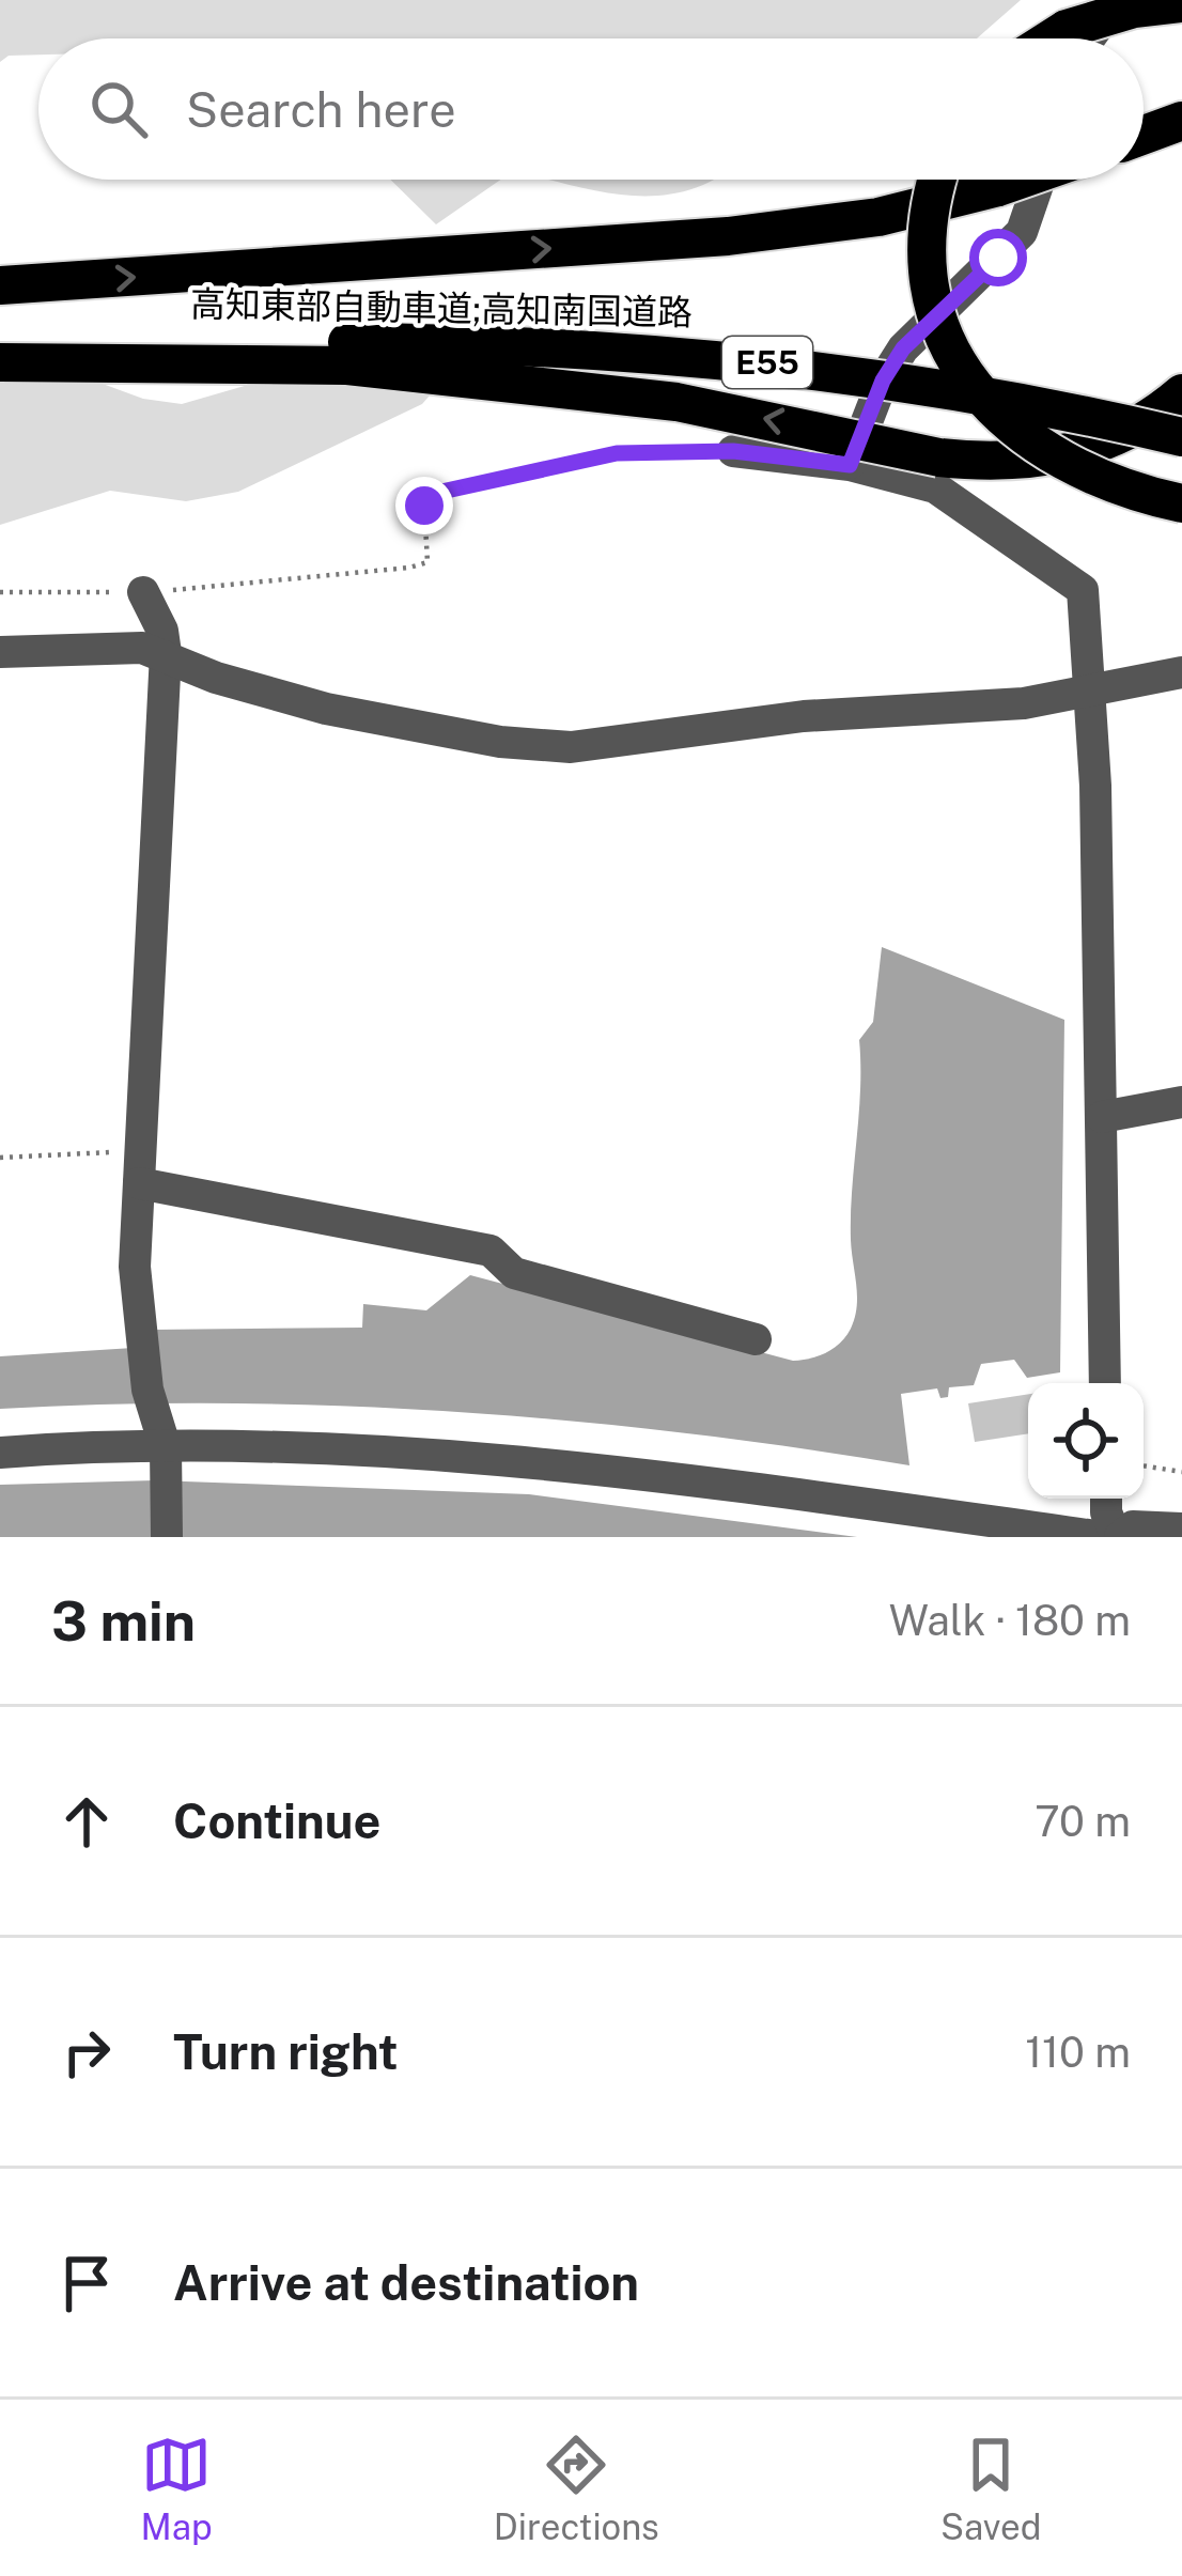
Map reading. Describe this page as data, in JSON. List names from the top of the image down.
{
  "streets": {
    "highway": ["高知東部自動車道;高知南国道路", "E55"]
  },
  "page": {
    "search": "Search here",
    "heading": ["3 min", "Walk · 180 m"],
    "list": [
      ["Continue", "70 m"],
      ["Turn right", "110 m"],
      "Arrive at destination"
    ],
    "nav": ["Map", "Directions", "Saved"]
  }
}
